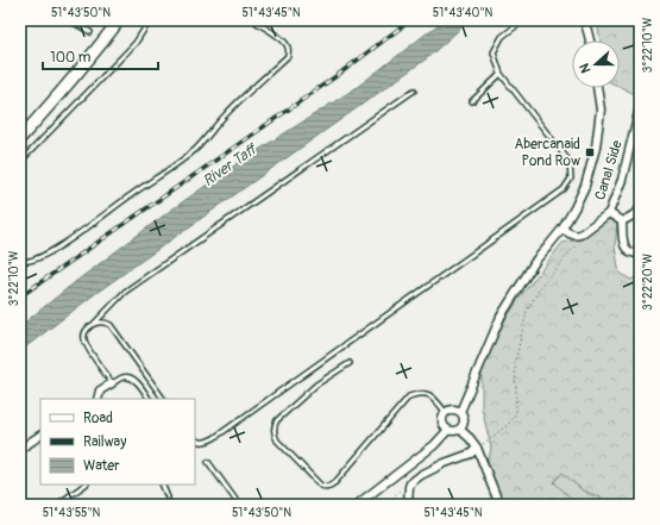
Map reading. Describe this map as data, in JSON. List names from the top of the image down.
{
  "streets": {
    "street": ["Canal Side"]
  },
  "water": ["River Taff"],
  "places": {
    "transit": ["Abercanaid Pond Row"]
  },
  "legend": ["Road", "Railway", "Water"],
  "scale_bar": "100 m",
  "north": "left",
  "coordinates": [
    "51°43'50\"N",
    "51°43'45\"N",
    "51°43'40\"N",
    "3°22'10\"W",
    "3°22'20\"W",
    "51°43'55\"N"
  ]
}
